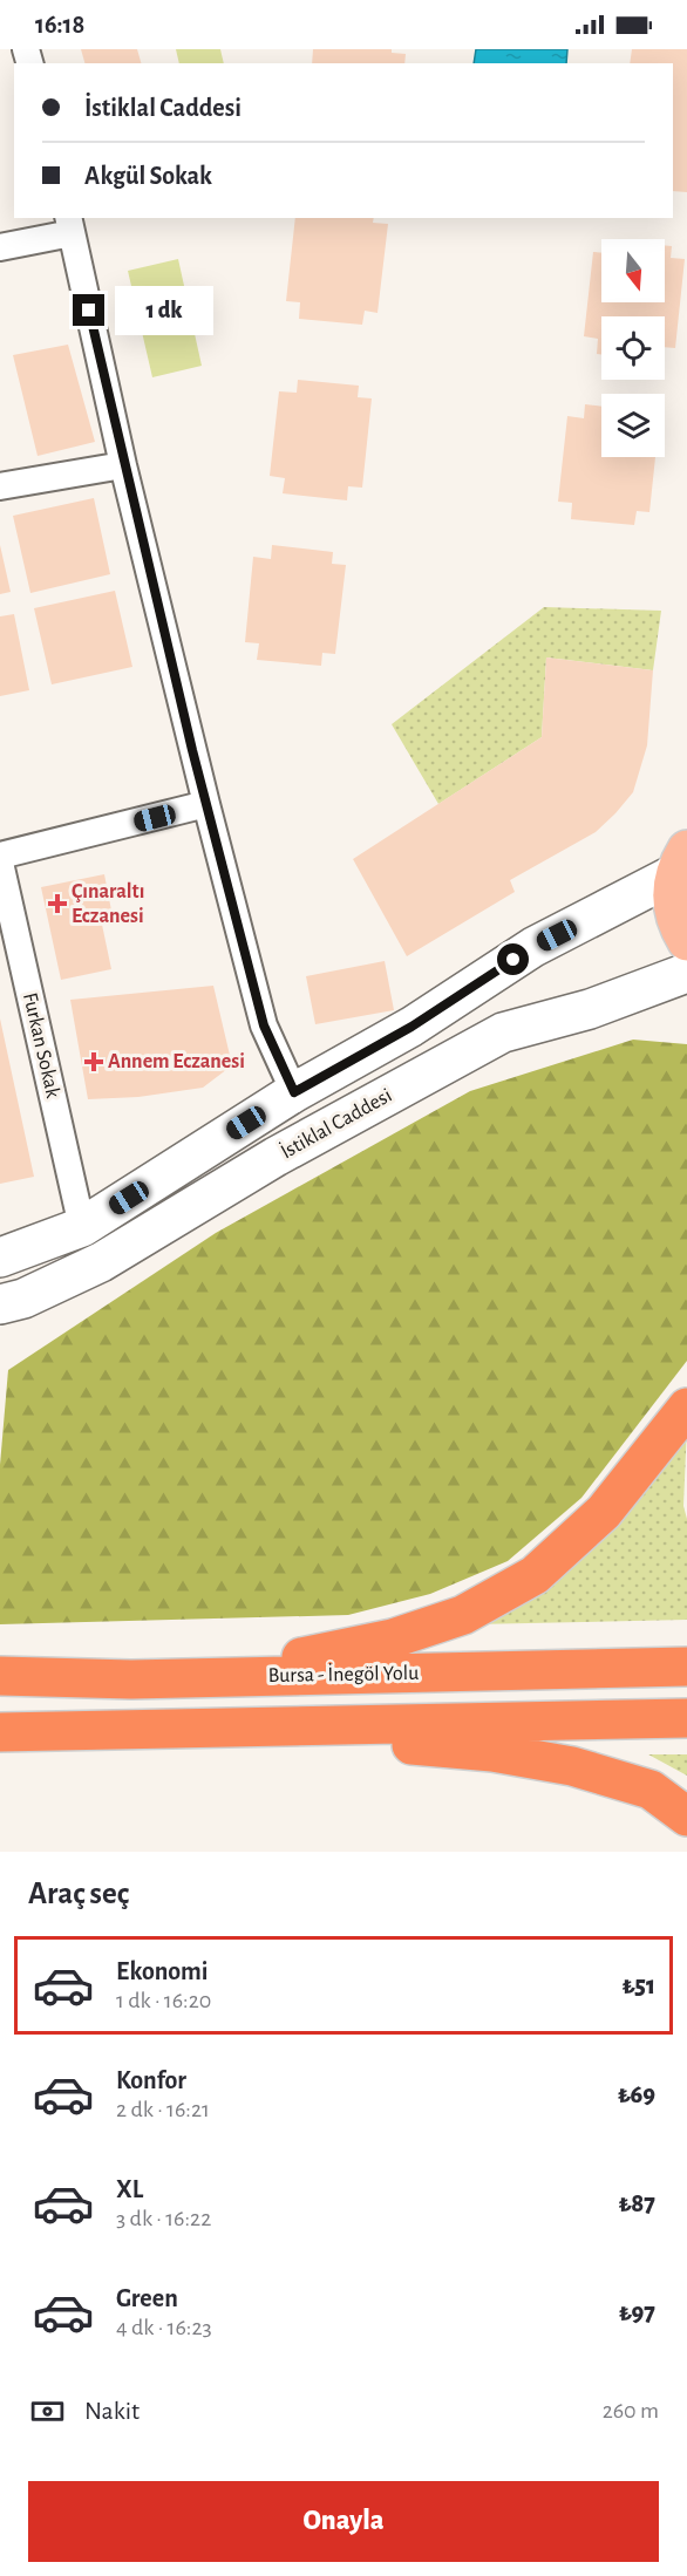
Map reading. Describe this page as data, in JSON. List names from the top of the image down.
{
  "streets": {
    "highway": ["Bursa - İnegöl Yolu"],
    "main road": ["İstiklal Caddesi"],
    "street": ["Furkan Sokak"]
  },
  "places": {
    "health": ["Çınaraltı Eczanesi", "Annem Eczanesi"]
  },
  "north": "bottom",
  "page": {
    "status": "16:18",
    "banner": ["İstiklal Caddesi", "Akgül Sokak"],
    "bubble": "1 dk",
    "heading": "Araç seç",
    "list": [
      {
        "name": "Ekonomi",
        "note": "1 dk · 16:20",
        "value": "₺51"
      },
      {
        "name": "Konfor",
        "note": "2 dk · 16:21",
        "value": "₺69"
      },
      {
        "name": "XL",
        "note": "3 dk · 16:22",
        "value": "₺87"
      },
      {
        "name": "Green",
        "note": "4 dk · 16:23",
        "value": "₺97"
      }
    ],
    "pay": ["Nakit", "260 m"],
    "buttons": "Onayla"
  }
}
